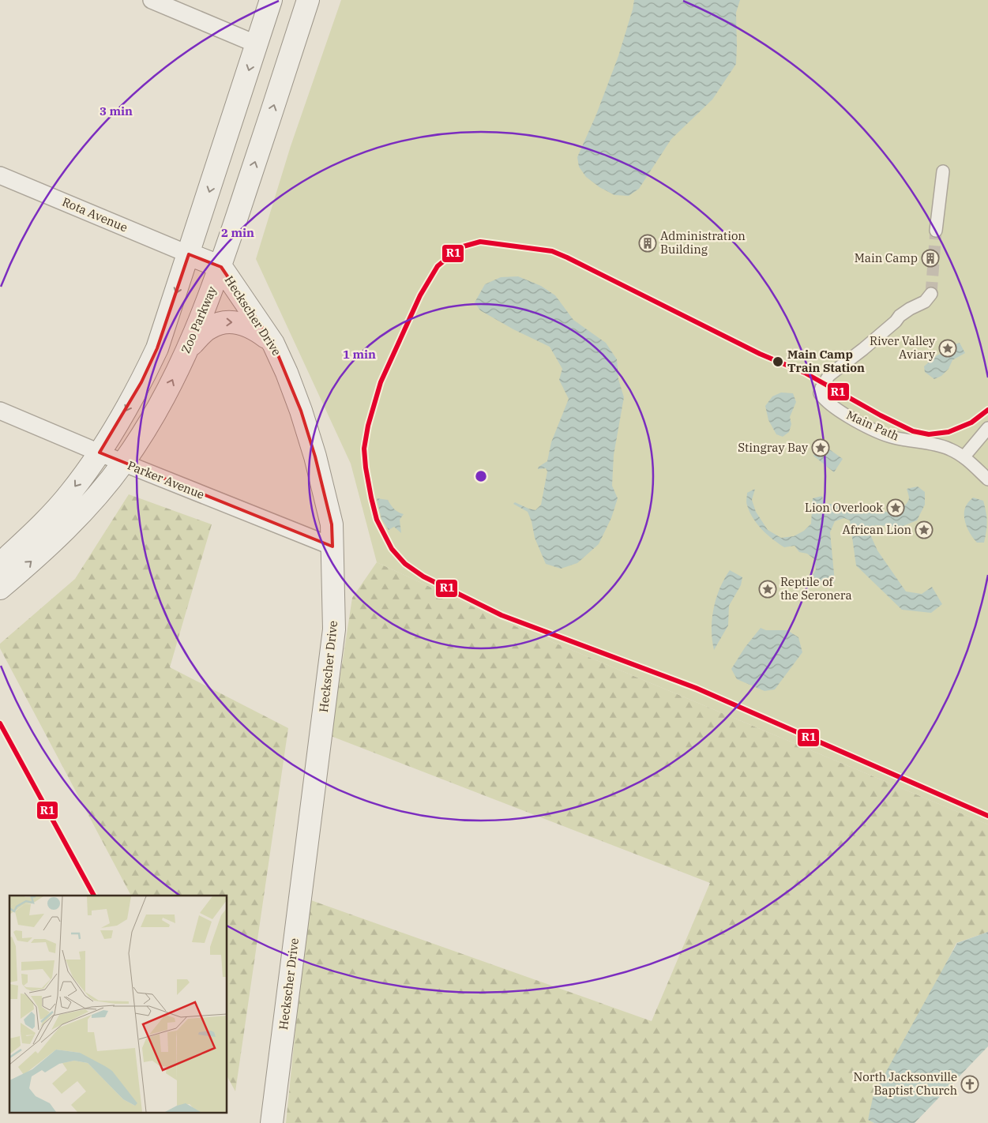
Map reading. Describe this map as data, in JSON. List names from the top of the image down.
{
  "streets": {
    "main road": ["Heckscher Drive", "Zoo Parkway"],
    "street": ["Rota Avenue", "Main Path", "Parker Avenue"]
  },
  "crossings": [
    ["Rota Avenue", "Heckscher Drive"],
    ["Heckscher Drive", "Zoo Parkway"],
    ["Heckscher Drive", "Parker Avenue"],
    ["Zoo Parkway", "Parker Avenue"]
  ],
  "places": {
    "building": ["Administration Building", "Main Camp"],
    "place": [
      "River Valley Aviary",
      "Stingray Bay",
      "Lion Overlook",
      "African Lion",
      "Reptile of the Seronera"
    ],
    "other": ["Main Camp Train Station"],
    "church": ["North Jacksonville Baptist Church"]
  },
  "lines": ["transit line R1"],
  "rings": ["3 min", "2 min", "1 min"]
}
